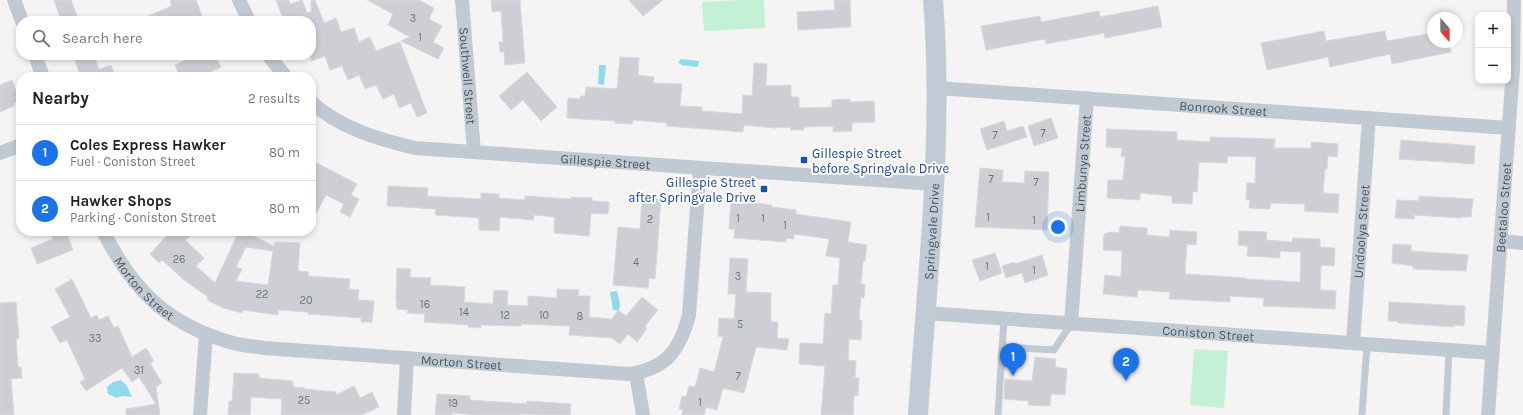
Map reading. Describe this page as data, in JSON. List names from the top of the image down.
{
  "streets": {
    "main road": ["Springvale Drive"],
    "street": [
      "Southwell Street",
      "Bonrook Street",
      "Gillespie Street",
      "Limbunya Street",
      "Beetaloo Street",
      "Undoolya Street",
      "Morton Street",
      "Coniston Street"
    ]
  },
  "crossings": [
    ["Southwell Street", "Gillespie Street"],
    ["Bonrook Street", "Limbunya Street"],
    ["Bonrook Street", "Beetaloo Street"],
    ["Bonrook Street", "Undoolya Street"],
    ["Bonrook Street", "Springvale Drive"],
    ["Gillespie Street", "Springvale Drive"],
    ["Gillespie Street", "Morton Street"],
    ["Limbunya Street", "Coniston Street"],
    ["Beetaloo Street", "Coniston Street"],
    ["Undoolya Street", "Coniston Street"],
    ["Springvale Drive", "Coniston Street"]
  ],
  "places": {
    "transit": ["Gillespie Street before Springvale Drive", "Gillespie Street after Springvale Drive"]
  },
  "house_numbers": [
    "3",
    "1",
    "7",
    "7",
    "7",
    "7",
    "1",
    "1",
    "1",
    "2",
    "1",
    "1",
    "26",
    "4",
    "1",
    "1",
    "3",
    "22",
    "20",
    "16",
    "14",
    "12",
    "10",
    "8",
    "5",
    "33",
    "31",
    "7",
    "25",
    "1",
    "19"
  ],
  "north": "bottom",
  "page": {
    "map_buttons": ["+", "−"],
    "search": "Search here",
    "heading": ["Nearby", "2 results"],
    "list": [
      {
        "mark": "1",
        "name": "Coles Express Hawker",
        "note": "Fuel · Coniston Street",
        "value": "80 m"
      },
      {
        "mark": "2",
        "name": "Hawker Shops",
        "note": "Parking · Coniston Street",
        "value": "80 m"
      }
    ],
    "pins": ["1", "2"]
  }
}
